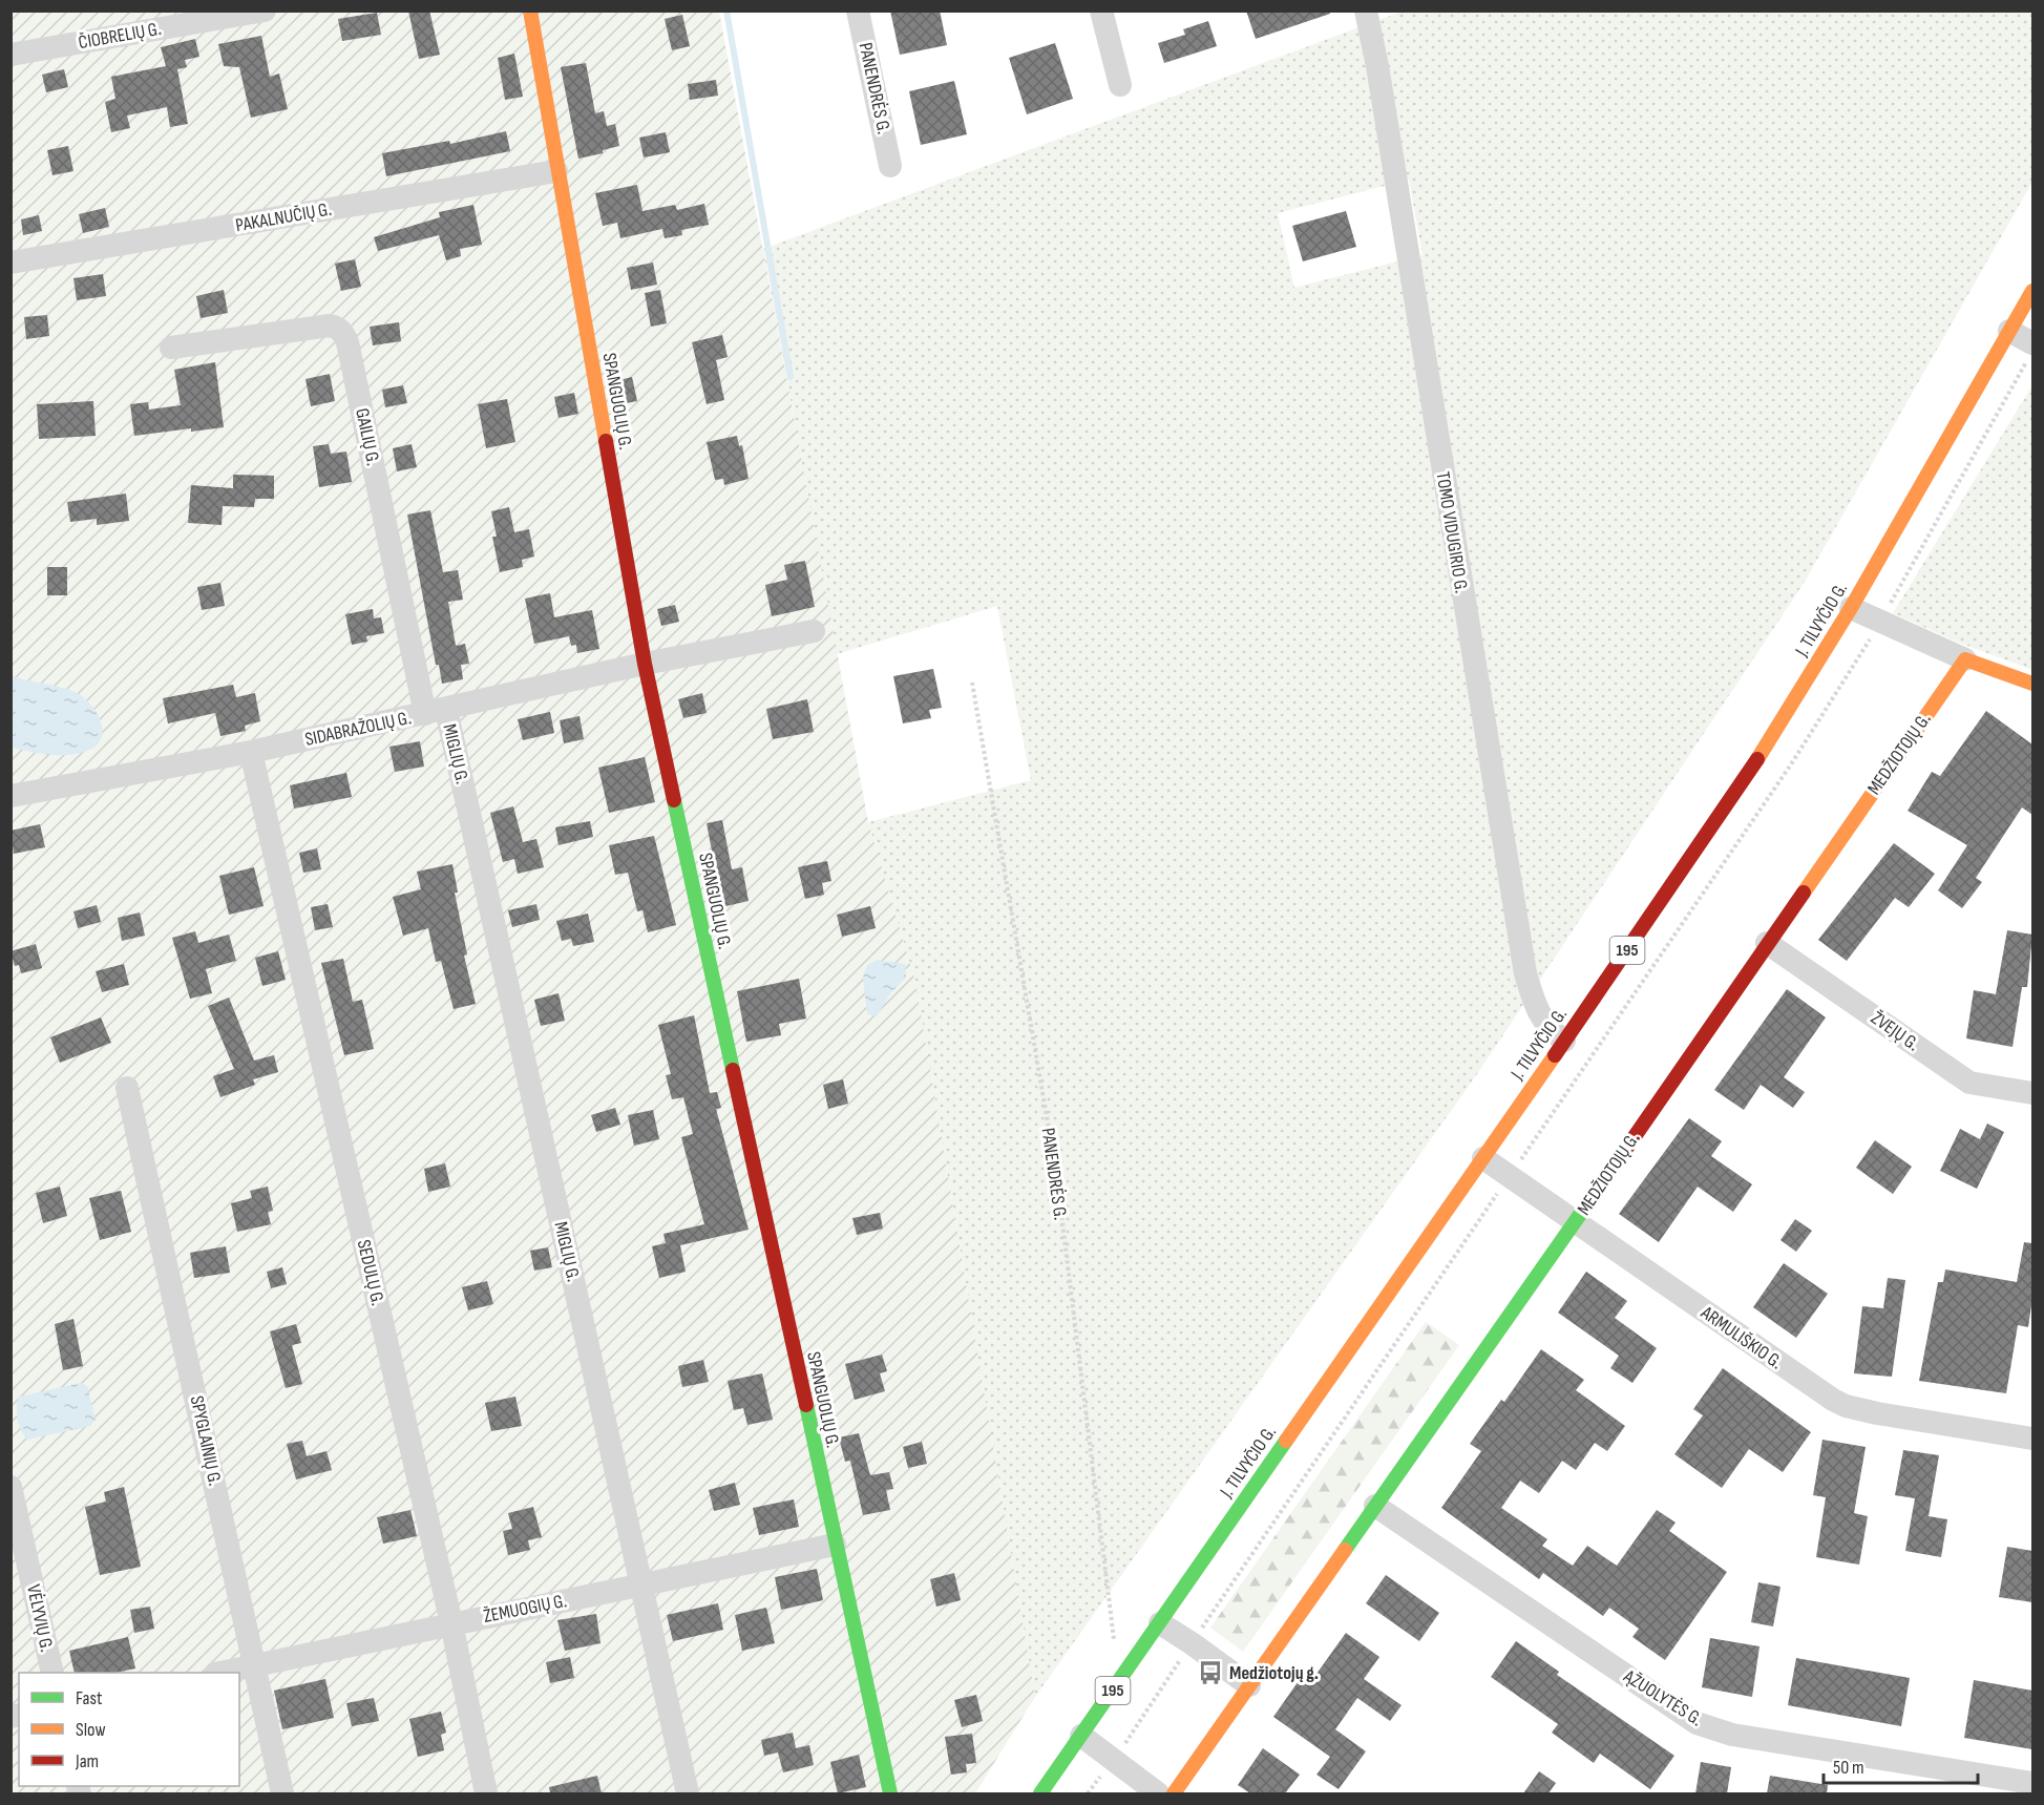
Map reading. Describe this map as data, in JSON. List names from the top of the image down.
{
  "streets": {
    "street": [
      "ČIOBRELIŲ G.",
      "PANENDRĖS G.",
      "PAKALNUČIŲ G.",
      "SPANGUOLIŲ G.",
      "GAILIŲ G.",
      "TOMO VIDUGIRIO G.",
      "J. TILVYČIO G.",
      "SIDABRAŽOLIŲ G.",
      "MIGLIŲ G.",
      "MEDŽIOTOJŲ G.",
      "195",
      "ŽVEJŲ G.",
      "SEDULŲ G.",
      "ARMULIŠKIO G.",
      "SPYGLAINIŲ G.",
      "ŽEMUOGIŲ G.",
      "VĖLYVIŲ G.",
      "ĄŽUOLYTĖS G."
    ]
  },
  "crossings": [
    ["PANENDRĖS G.", "J. TILVYČIO G."],
    ["PAKALNUČIŲ G.", "SPANGUOLIŲ G."],
    ["SPANGUOLIŲ G.", "SIDABRAŽOLIŲ G."],
    ["SPANGUOLIŲ G.", "ŽEMUOGIŲ G."],
    ["GAILIŲ G.", "SIDABRAŽOLIŲ G."],
    ["GAILIŲ G.", "MIGLIŲ G."],
    ["TOMO VIDUGIRIO G.", "J. TILVYČIO G."],
    ["J. TILVYČIO G.", "ARMULIŠKIO G."],
    ["SIDABRAŽOLIŲ G.", "MIGLIŲ G."],
    ["SIDABRAŽOLIŲ G.", "SEDULŲ G."],
    ["MIGLIŲ G.", "ŽEMUOGIŲ G."],
    ["MEDŽIOTOJŲ G.", "ŽVEJŲ G."],
    ["MEDŽIOTOJŲ G.", "ARMULIŠKIO G."],
    ["MEDŽIOTOJŲ G.", "ĄŽUOLYTĖS G."],
    ["SEDULŲ G.", "ŽEMUOGIŲ G."],
    ["SPYGLAINIŲ G.", "ŽEMUOGIŲ G."]
  ],
  "places": {
    "bus stop": ["Medžiotojų g."]
  },
  "legend": ["Fast", "Slow", "Jam"],
  "scale_bar": "50 m"
}
